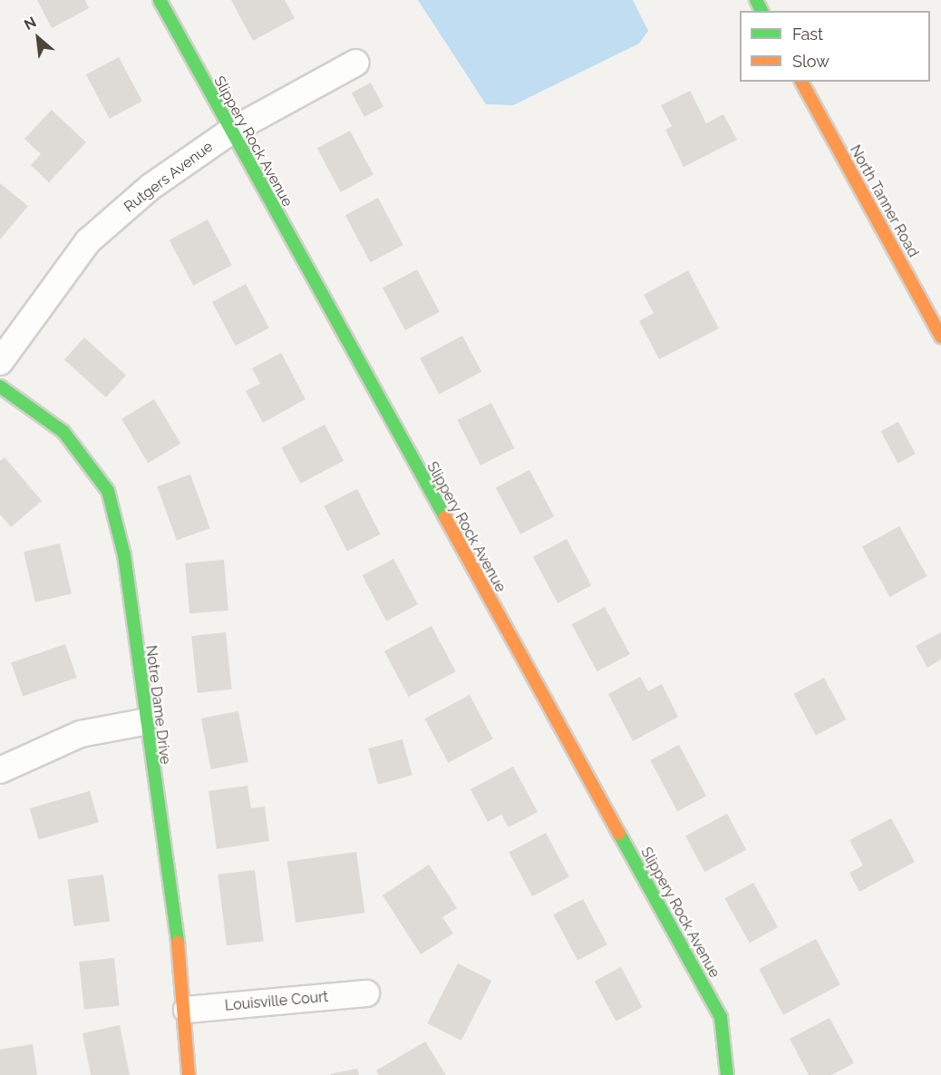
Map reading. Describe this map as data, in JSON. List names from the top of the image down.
{
  "streets": {
    "street": [
      "Slippery Rock Avenue",
      "Rutgers Avenue",
      "North Tanner Road",
      "Notre Dame Drive",
      "Louisville Court"
    ]
  },
  "crossings": [
    ["Slippery Rock Avenue", "Rutgers Avenue"],
    ["Notre Dame Drive", "Louisville Court"]
  ],
  "legend": ["Fast", "Slow"],
  "north": "top left"
}
